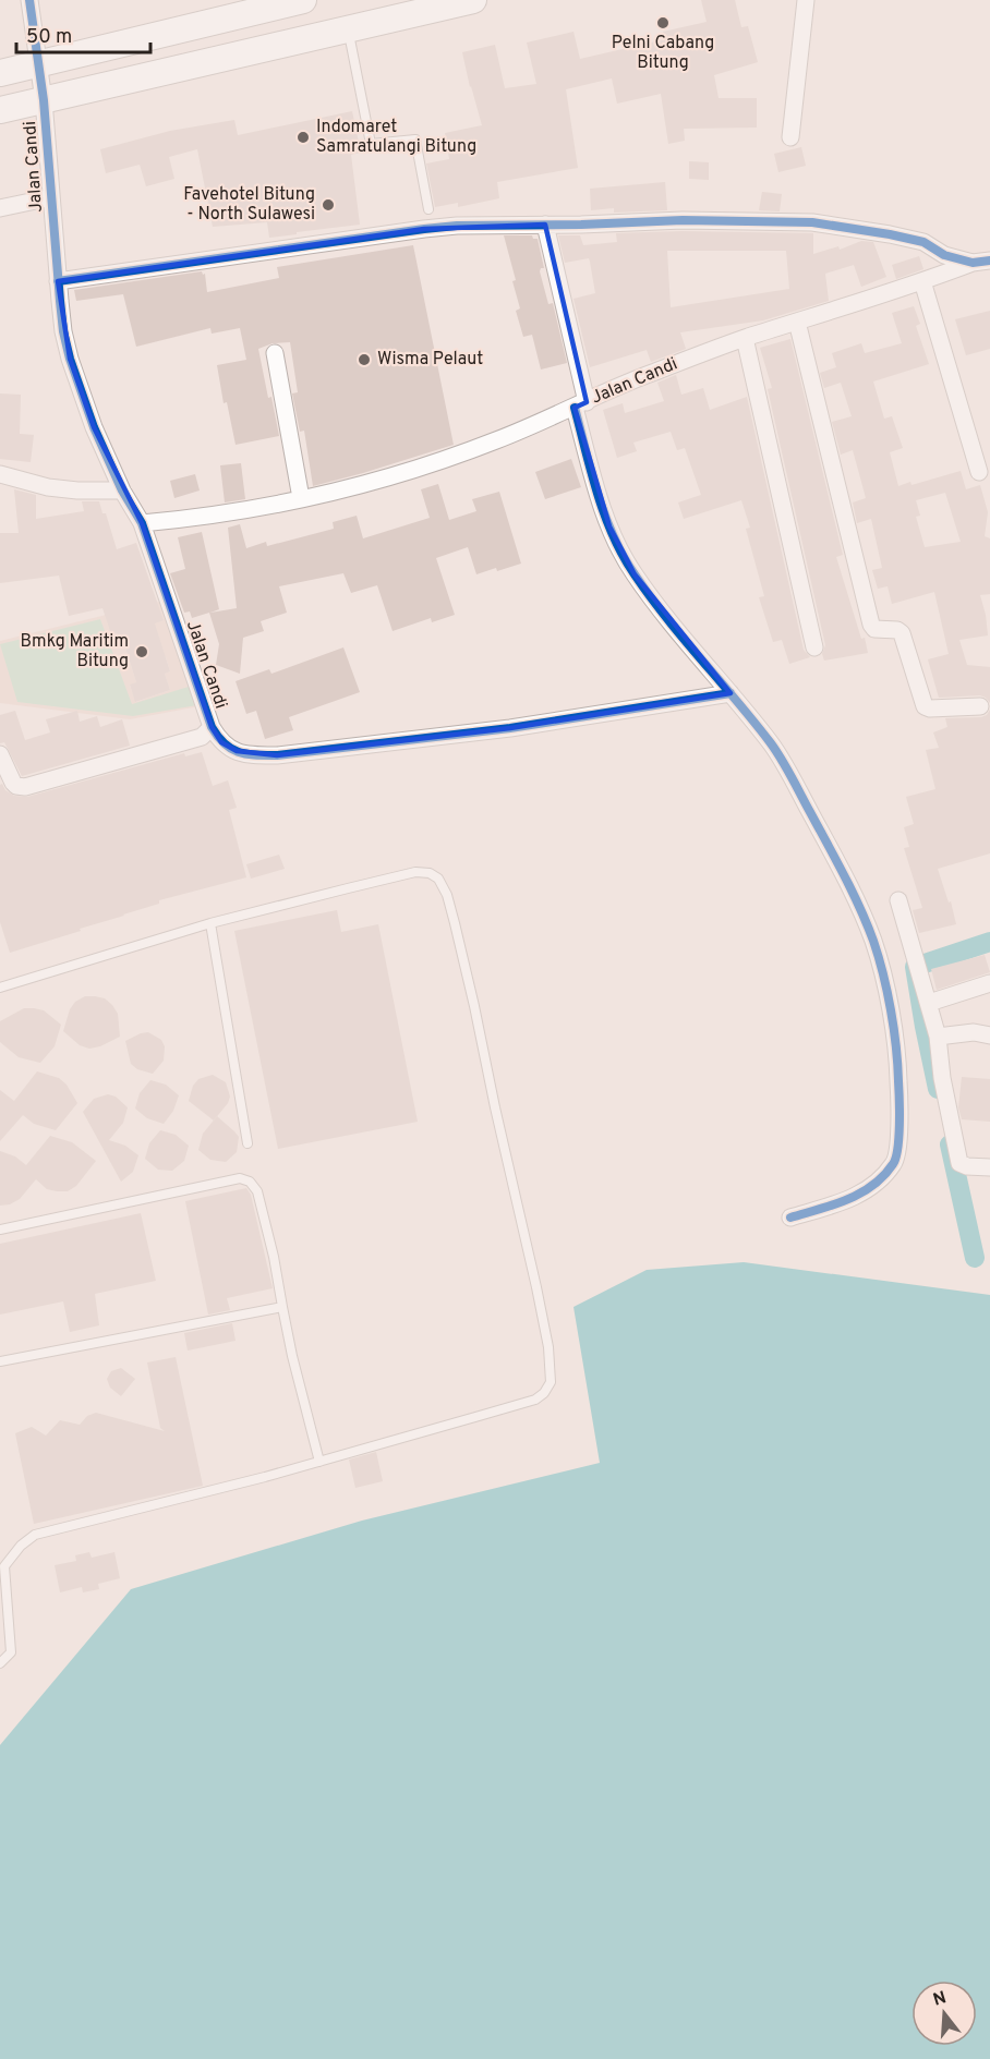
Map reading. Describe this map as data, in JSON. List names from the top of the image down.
{
  "streets": {
    "street": ["Jalan Candi"]
  },
  "places": [
    "Pelni Cabang Bitung",
    "Indomaret Samratulangi Bitung",
    "Favehotel Bitung - North Sulawesi",
    "Wisma Pelaut",
    "Bmkg Maritim Bitung"
  ],
  "scale_bar": "50 m",
  "north": "top"
}
